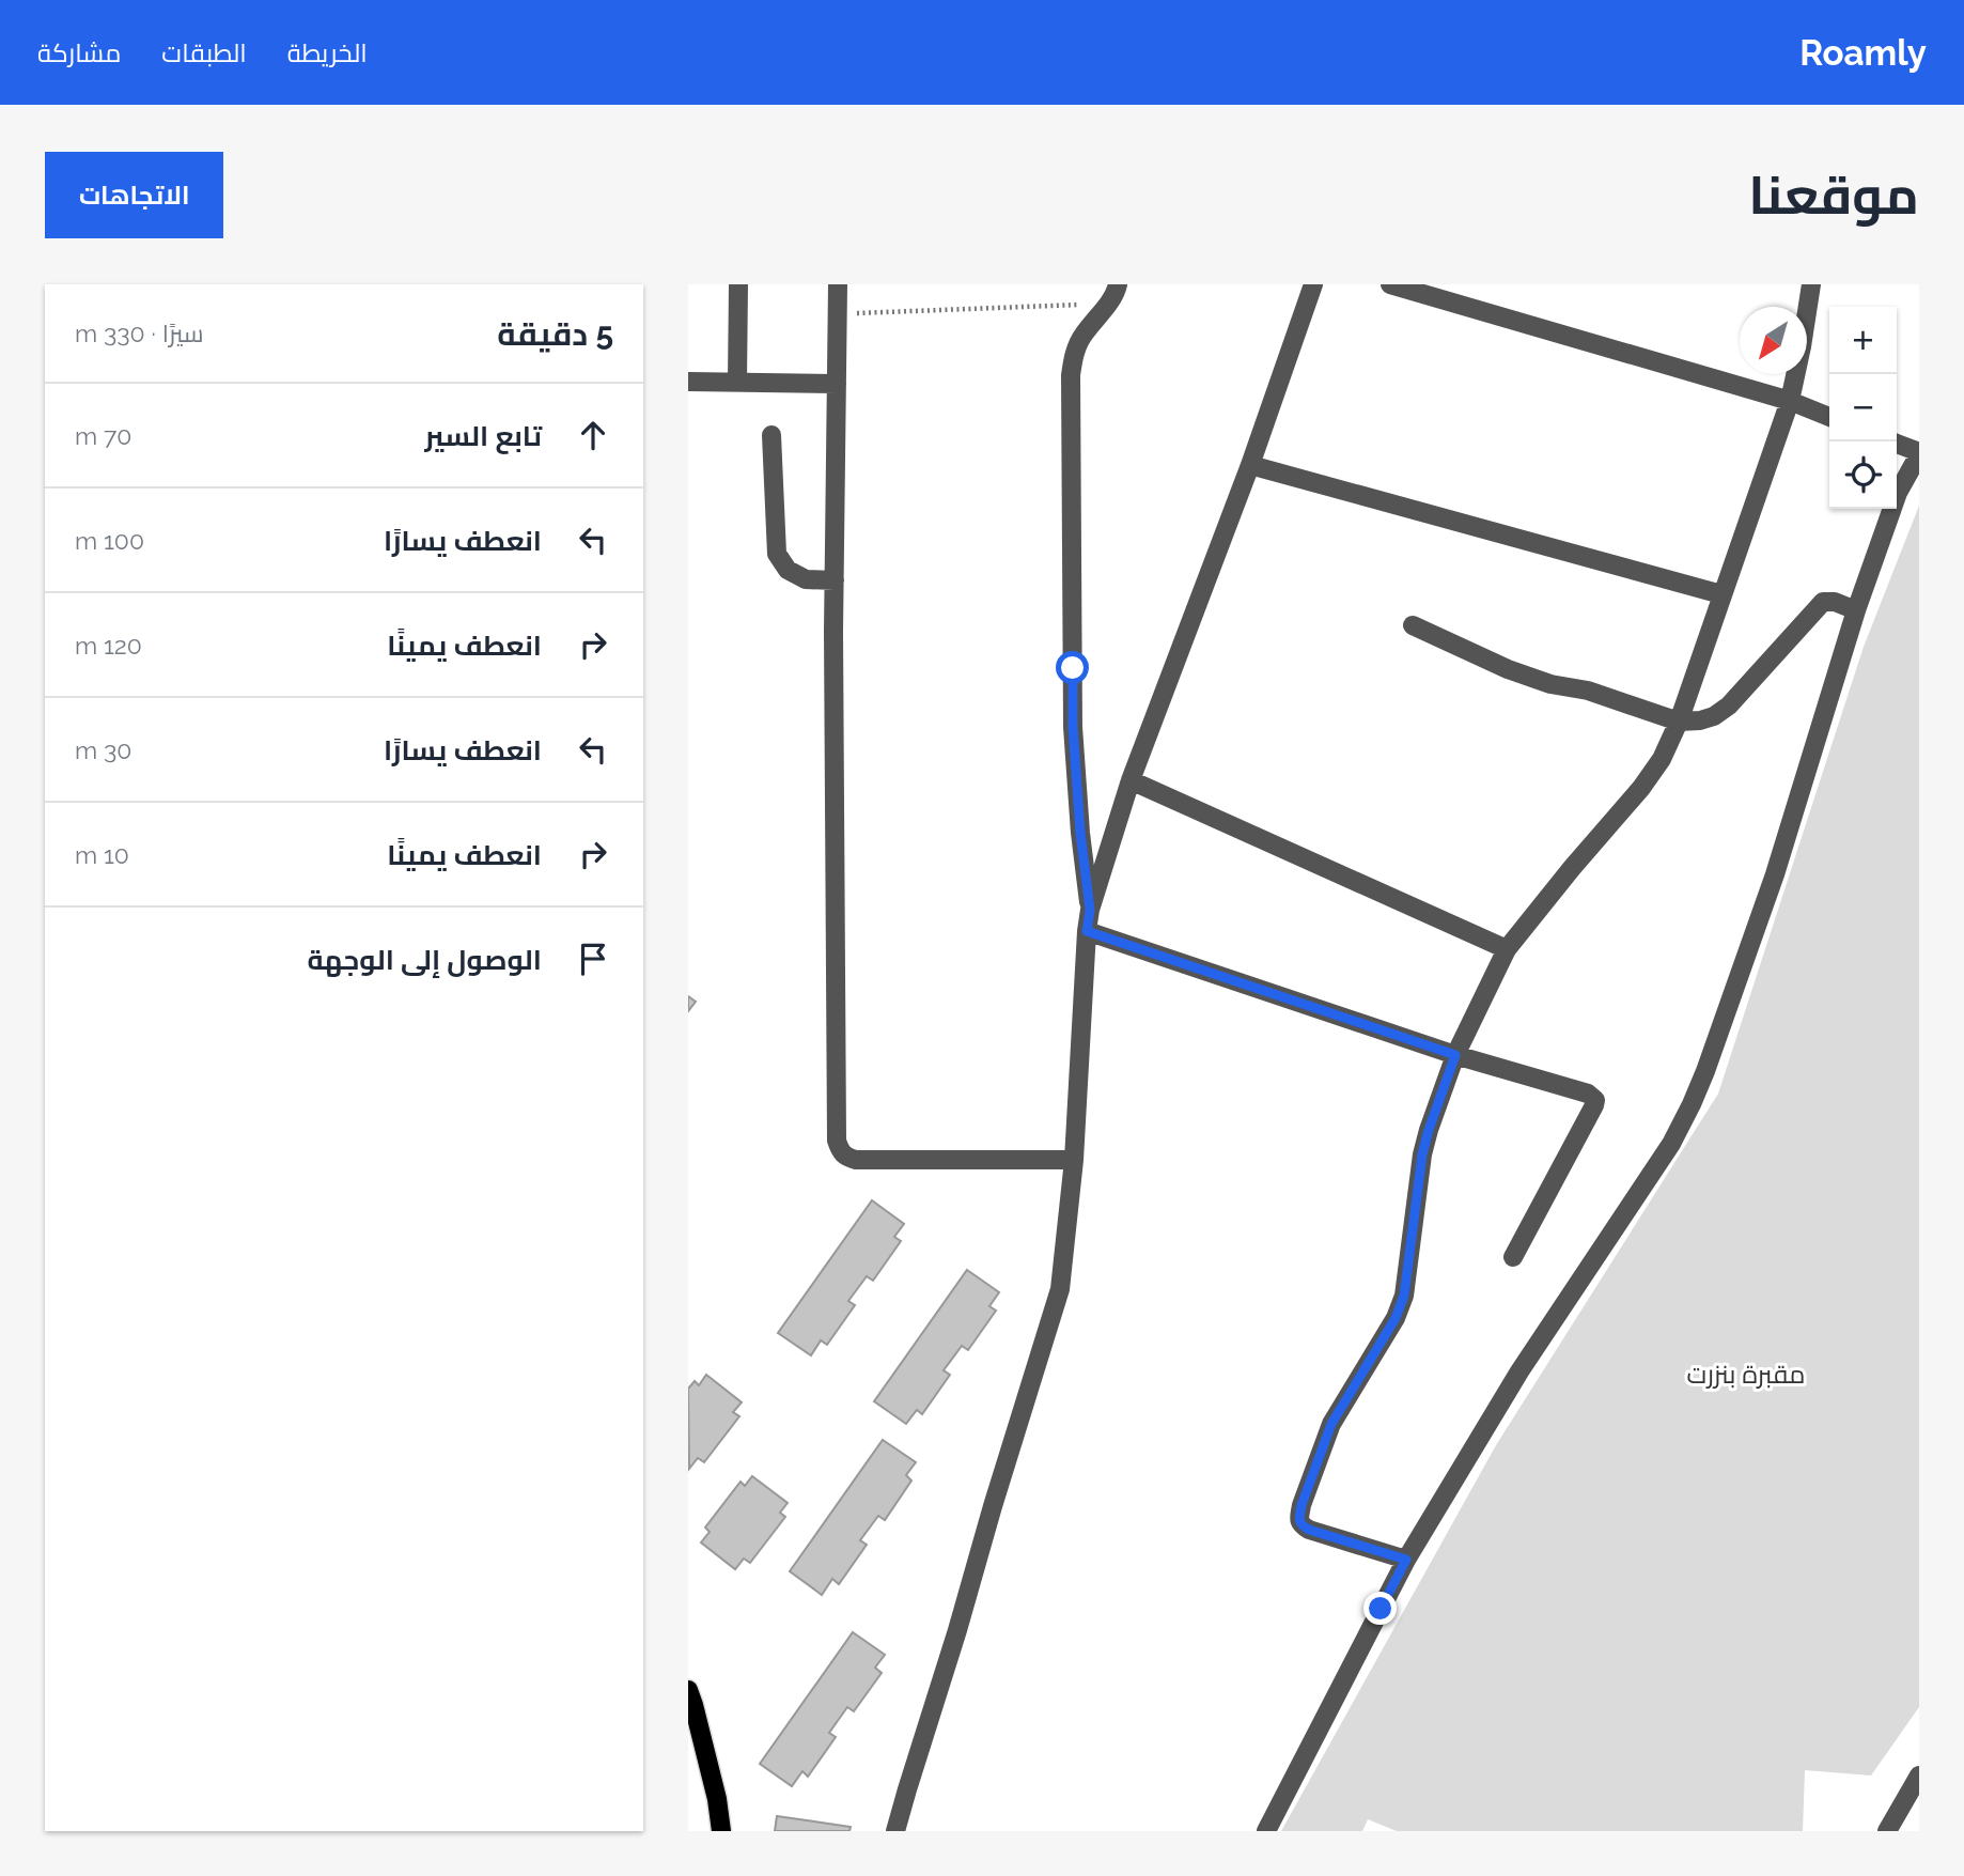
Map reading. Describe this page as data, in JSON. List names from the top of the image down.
{
  "parks": ["مقبرة بنزرت"],
  "north": "bottom left",
  "page": {
    "header": "Roamly",
    "nav": ["الخريطة", "الطبقات", "مشاركة"],
    "title": "موقعنا",
    "buttons": "الاتجاهات",
    "heading": ["5 دقيقة", "سيرًا · 330 m"],
    "map_buttons": ["+", "−"],
    "list": [
      ["تابع السير", "70 m"],
      ["انعطف يسارًا", "100 m"],
      ["انعطف يمينًا", "120 m"],
      ["انعطف يسارًا", "30 m"],
      ["انعطف يمينًا", "10 m"],
      "الوصول إلى الوجهة"
    ]
  }
}
